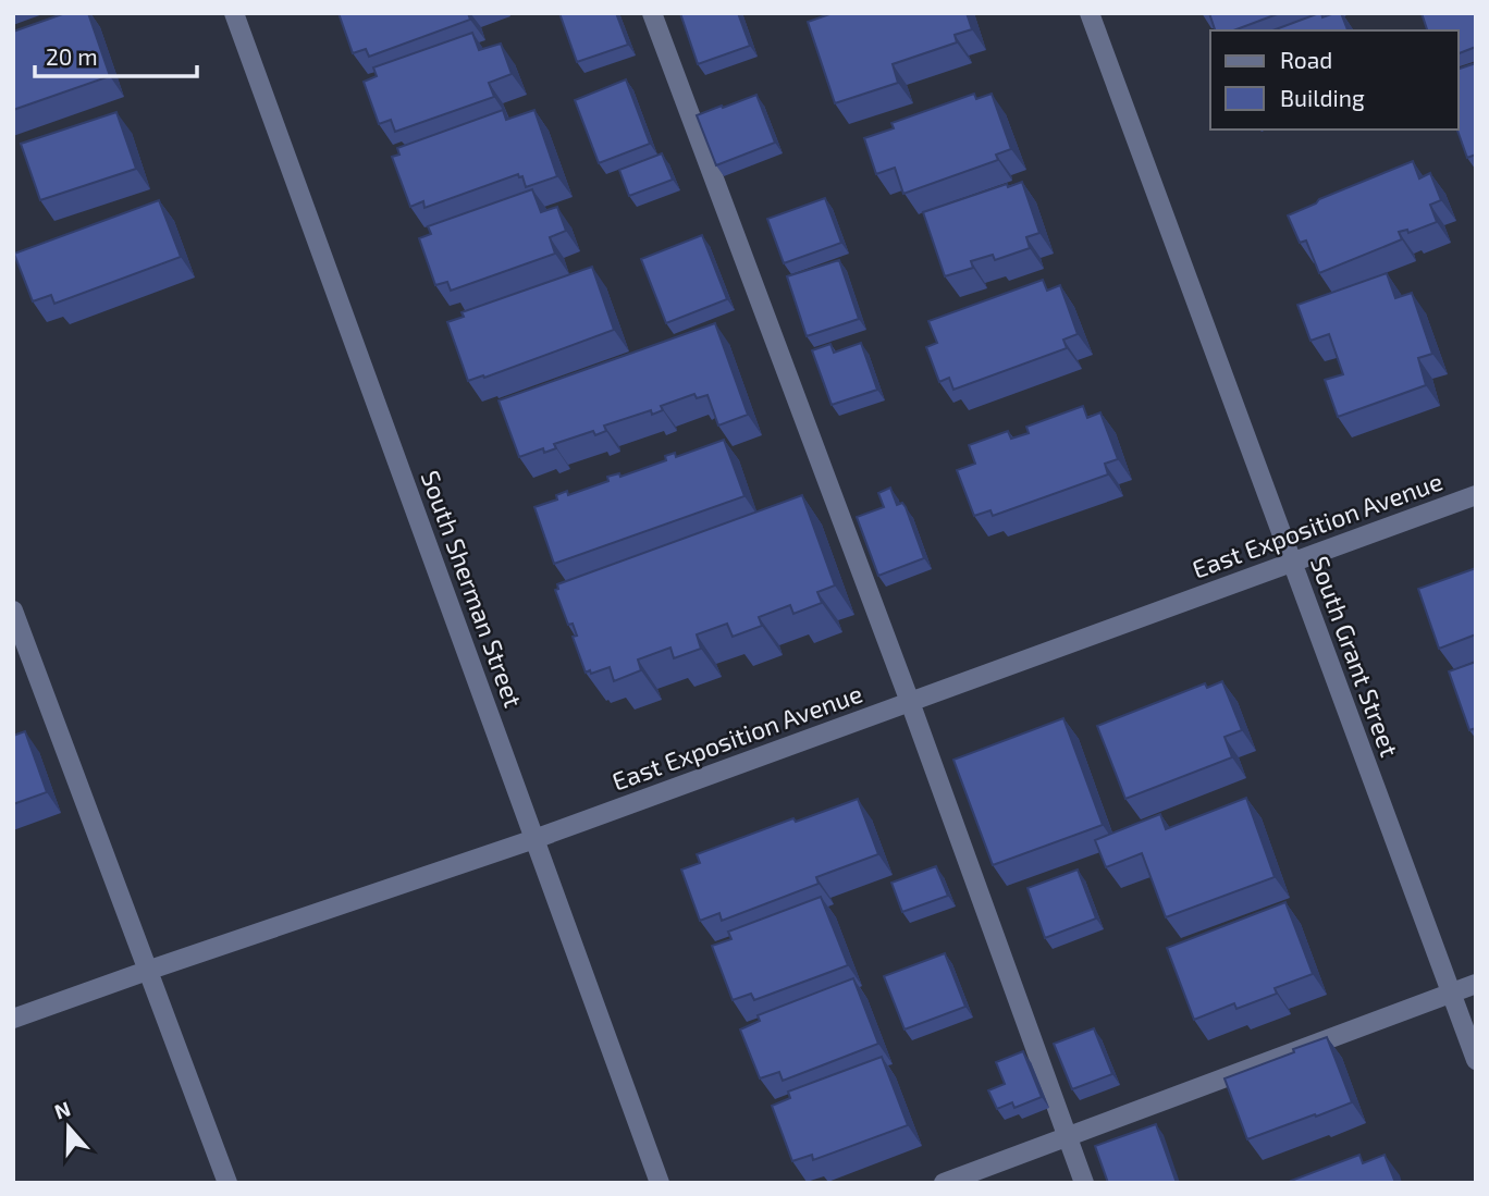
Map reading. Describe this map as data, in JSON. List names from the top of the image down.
{
  "streets": {
    "street": ["East Exposition Avenue", "South Sherman Street", "South Grant Street"]
  },
  "crossings": [
    ["East Exposition Avenue", "South Sherman Street"],
    ["East Exposition Avenue", "South Grant Street"]
  ],
  "legend": ["Road", "Building"],
  "scale_bar": "20 m",
  "north": "top"
}
